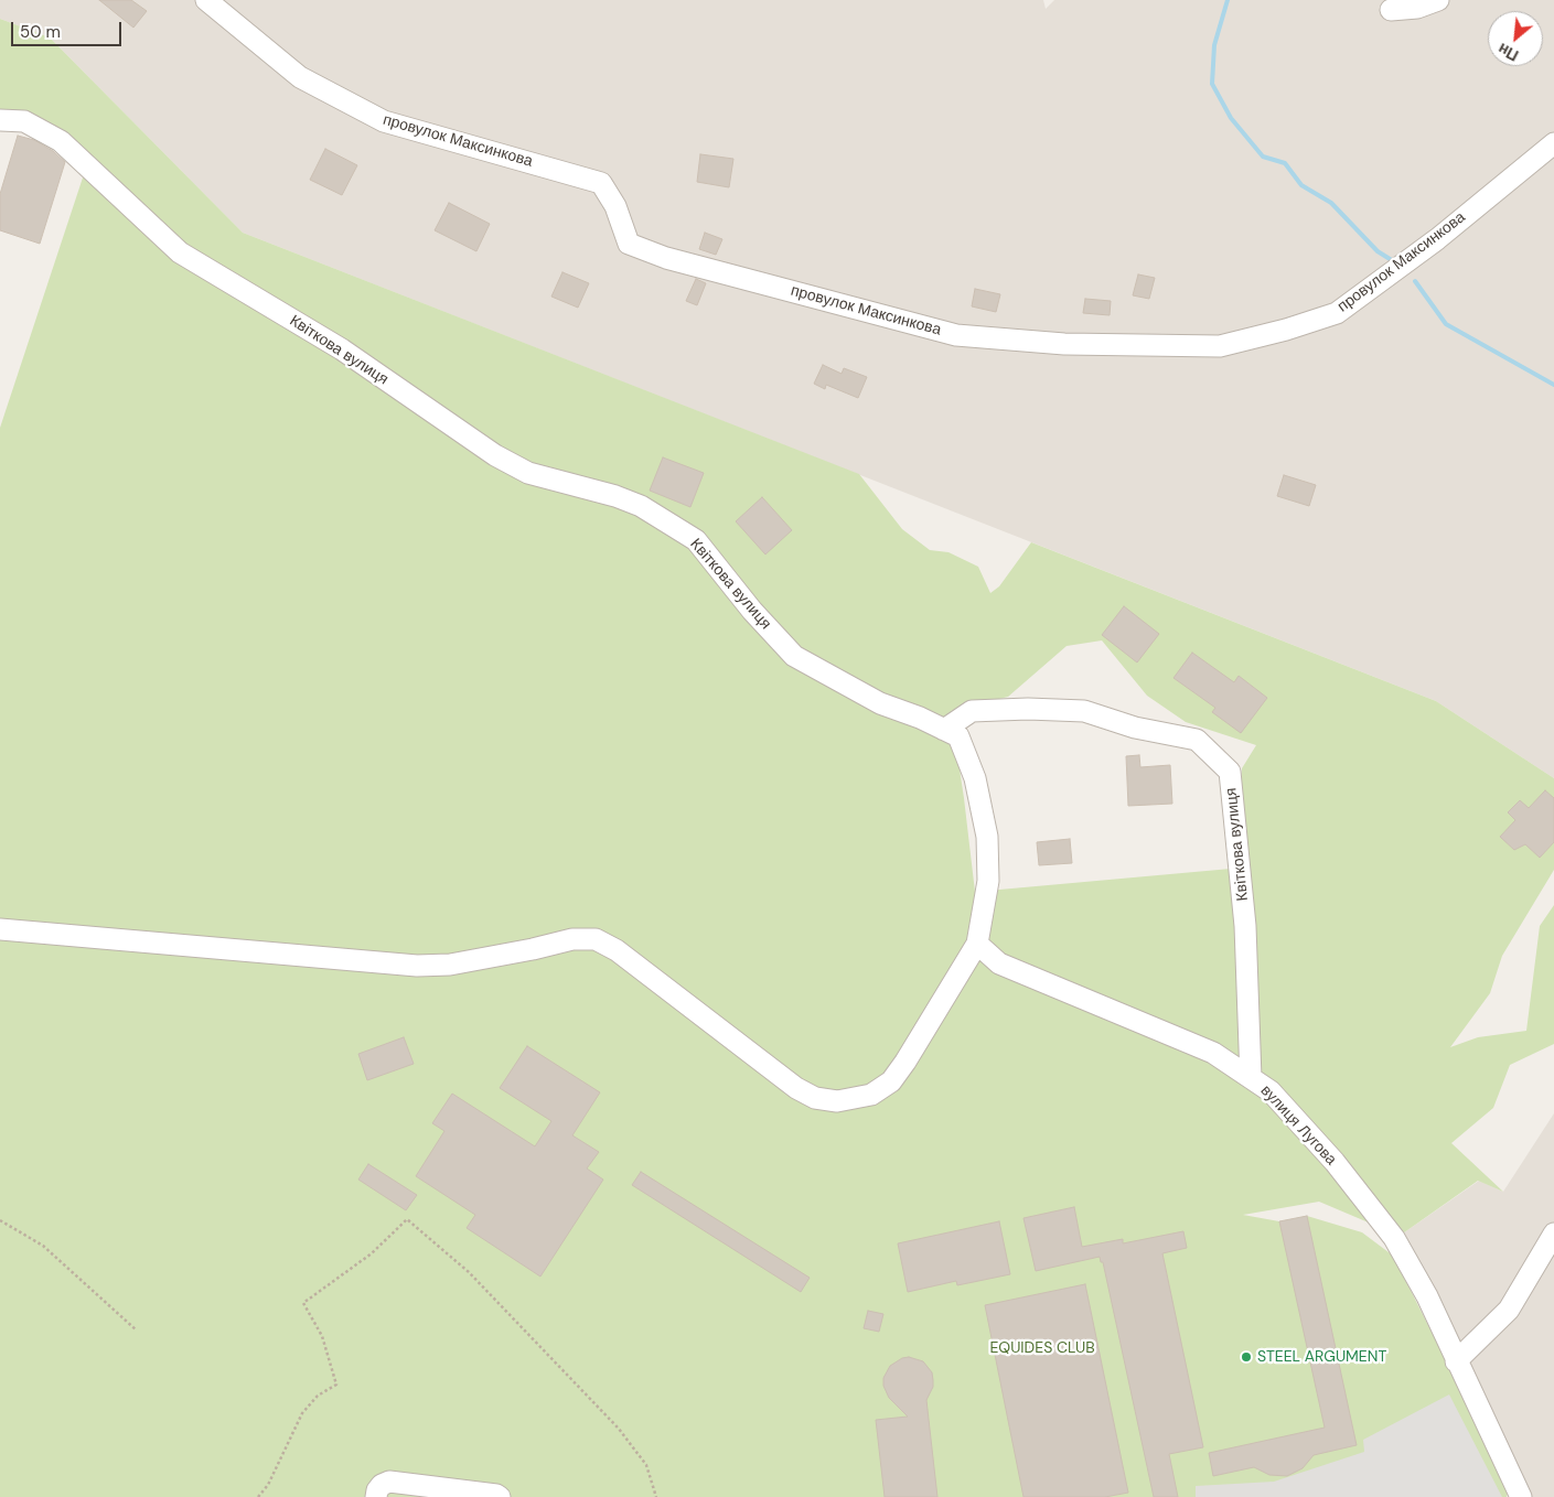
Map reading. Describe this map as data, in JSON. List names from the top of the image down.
{
  "streets": {
    "street": ["провулок Максинкова", "Квіткова вулиця", "вулиця Лугова"]
  },
  "crossings": [
    ["Квіткова вулиця", "вулиця Лугова"]
  ],
  "parks": ["EQUIDES CLUB"],
  "places": ["STEEL ARGUMENT"],
  "scale_bar": "50 m",
  "north": "bottom left"
}
